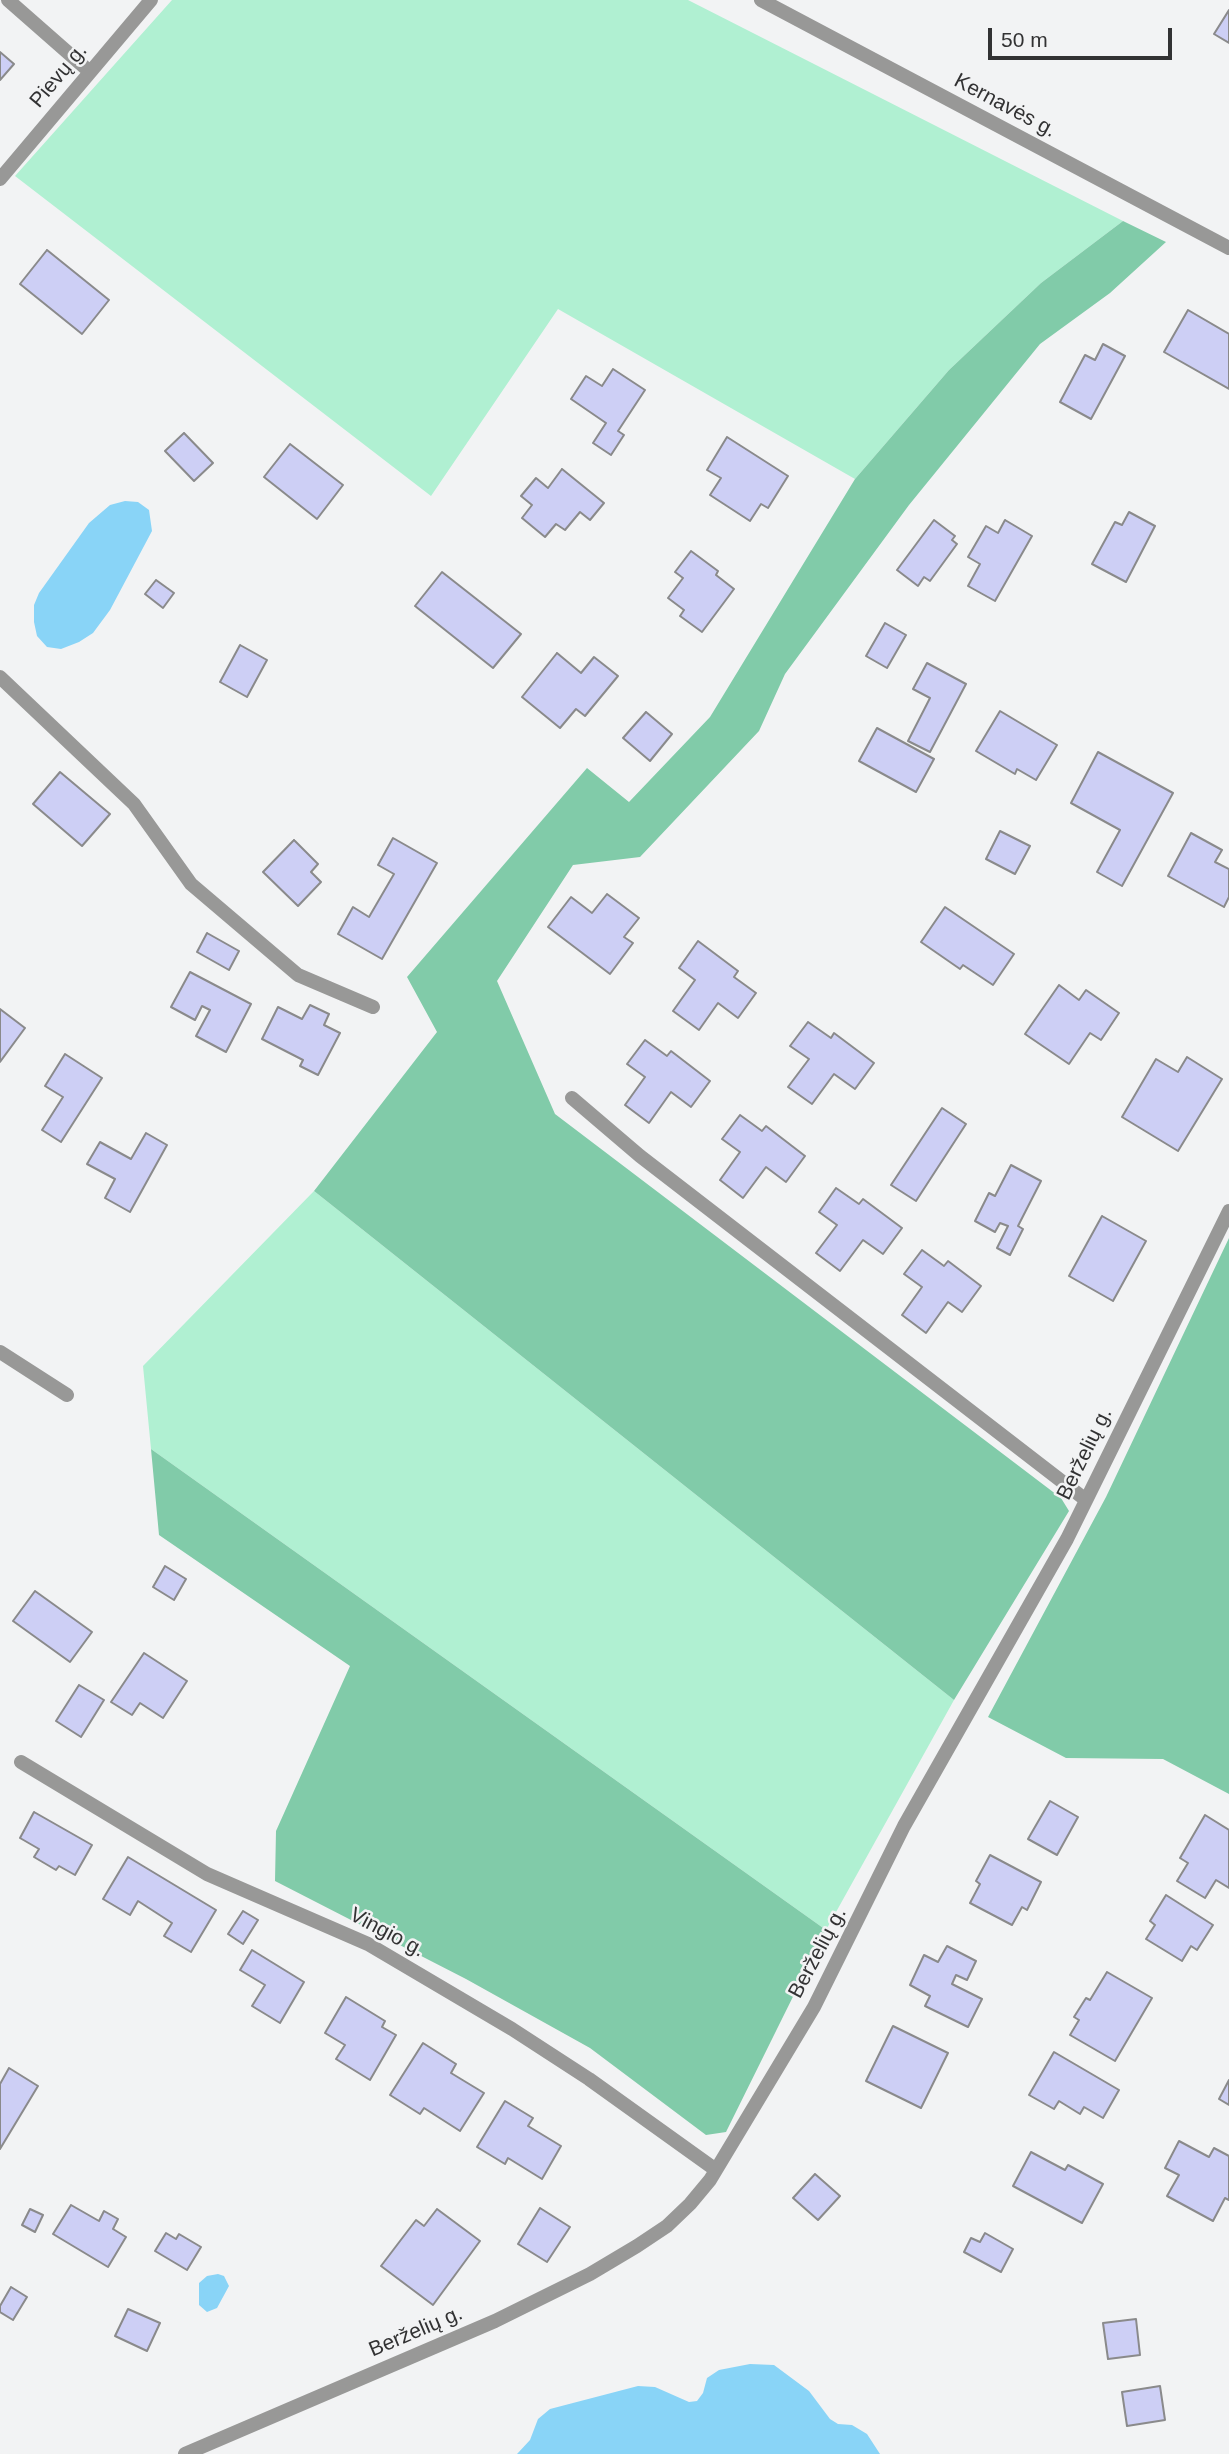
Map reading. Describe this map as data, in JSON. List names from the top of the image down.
{
  "streets": {
    "street": [
      "Pievų g.",
      "Kernavės g.",
      "Berželių g.",
      "Vingio g."
    ]
  },
  "crossings": [
    ["Berželių g.", "Vingio g."]
  ],
  "scale_bar": "50 m"
}
